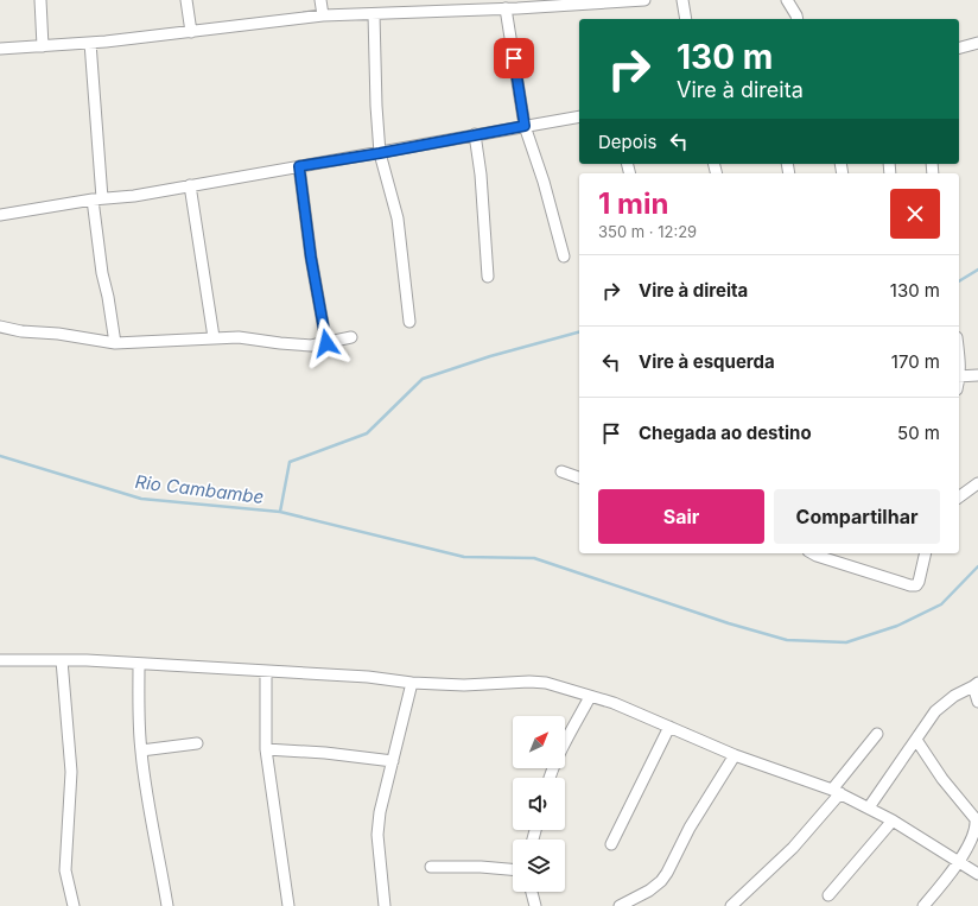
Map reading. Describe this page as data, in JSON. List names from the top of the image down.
{
  "water": ["Rio Cambambe"],
  "north": "top right",
  "page": {
    "turn": ["130 m", "Vire à direita"],
    "then": "Depois",
    "heading": ["1 min", "350 m · 12:29"],
    "list": [
      {
        "name": "Vire à direita",
        "value": "130 m"
      },
      {
        "name": "Vire à esquerda",
        "value": "170 m"
      },
      {
        "name": "Chegada ao destino",
        "value": "50 m"
      }
    ],
    "buttons": ["Sair", "Compartilhar"]
  }
}
